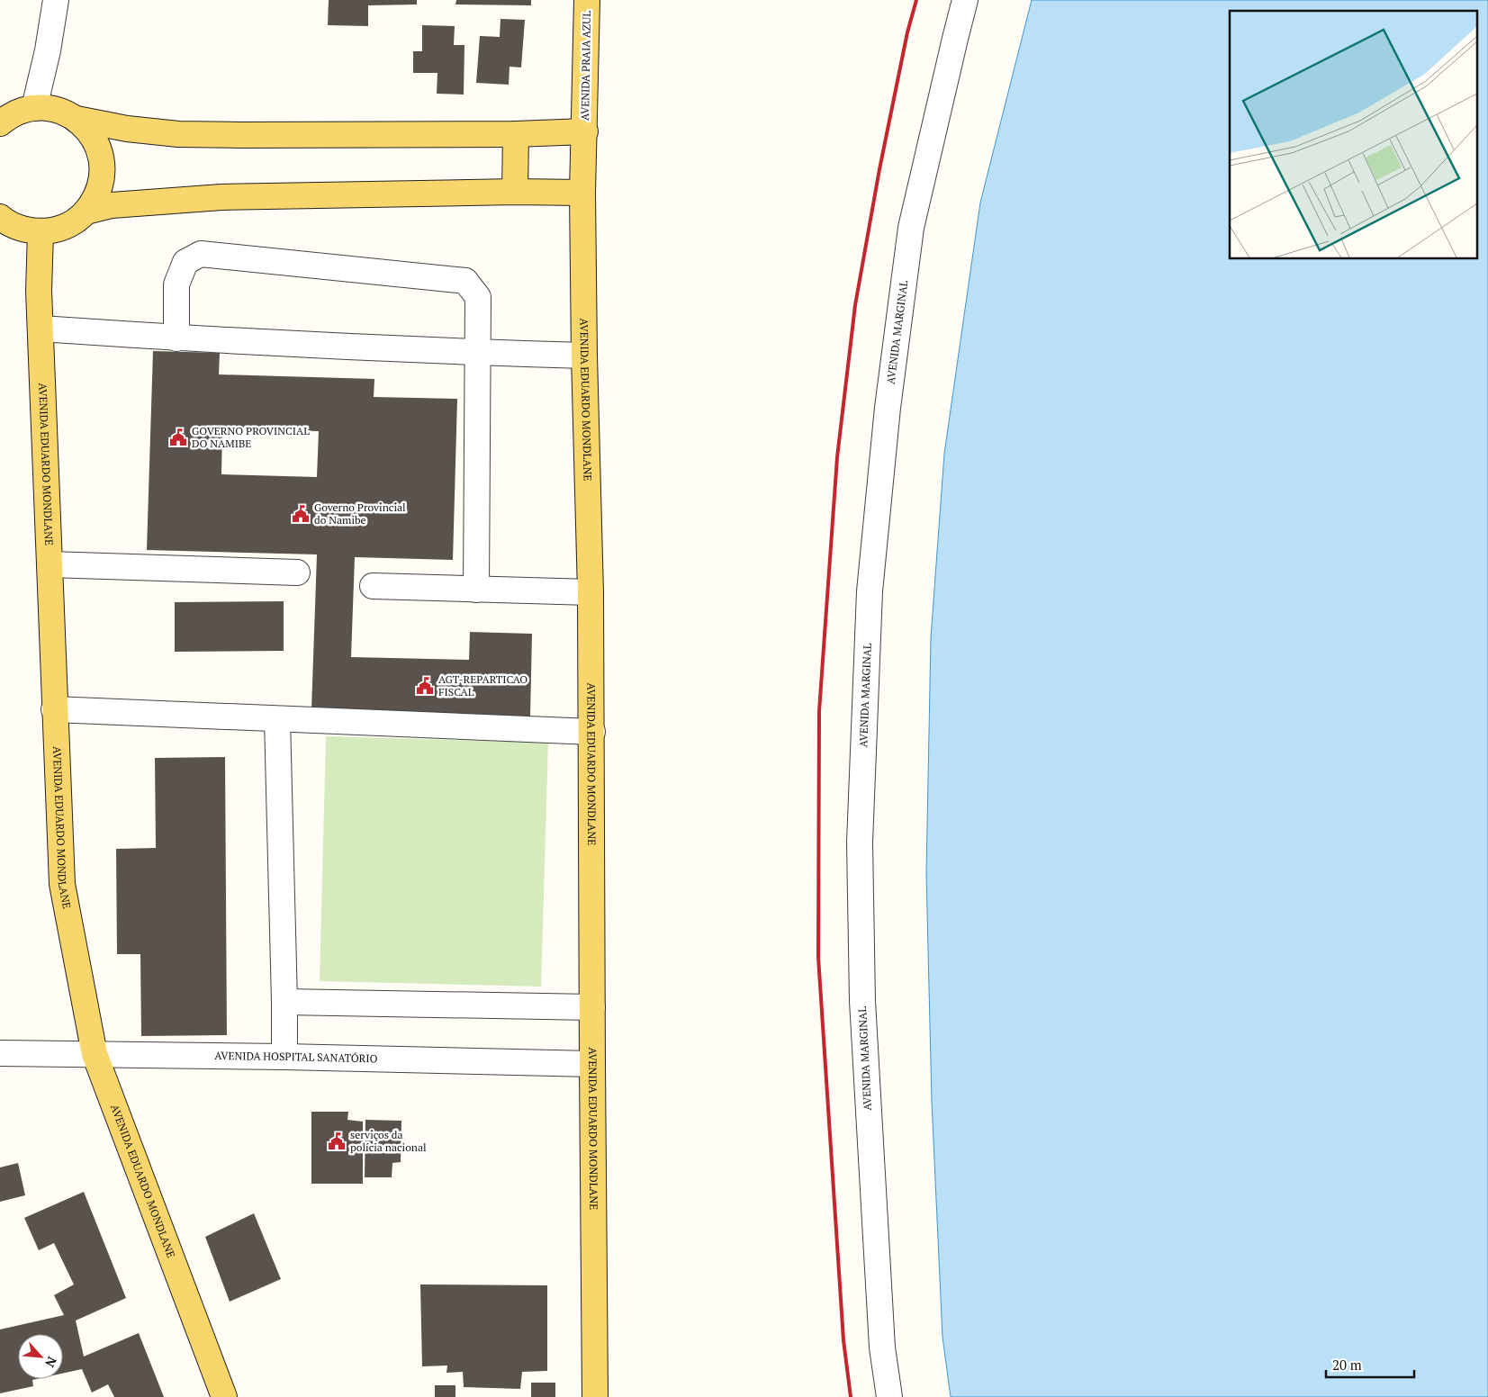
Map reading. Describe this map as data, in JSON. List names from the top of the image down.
{
  "streets": {
    "main road": ["AVENIDA PRAIA AZUL", "AVENIDA EDUARDO MONDLANE"],
    "street": ["AVENIDA MARGINAL", "AVENIDA HOSPITAL SANATÓRIO"]
  },
  "crossings": [
    ["AVENIDA PRAIA AZUL", "AVENIDA EDUARDO MONDLANE"],
    ["AVENIDA EDUARDO MONDLANE", "AVENIDA HOSPITAL SANATÓRIO"]
  ],
  "places": {
    "public building": [
      "GOVERNO PROVINCIAL DO NAMIBE",
      "Governo Provincial do Namibe",
      "AGT-REPARTICAO FISCAL",
      "serviços da polícia nacional"
    ]
  },
  "scale_bar": "20 m",
  "north": "bottom right"
}
